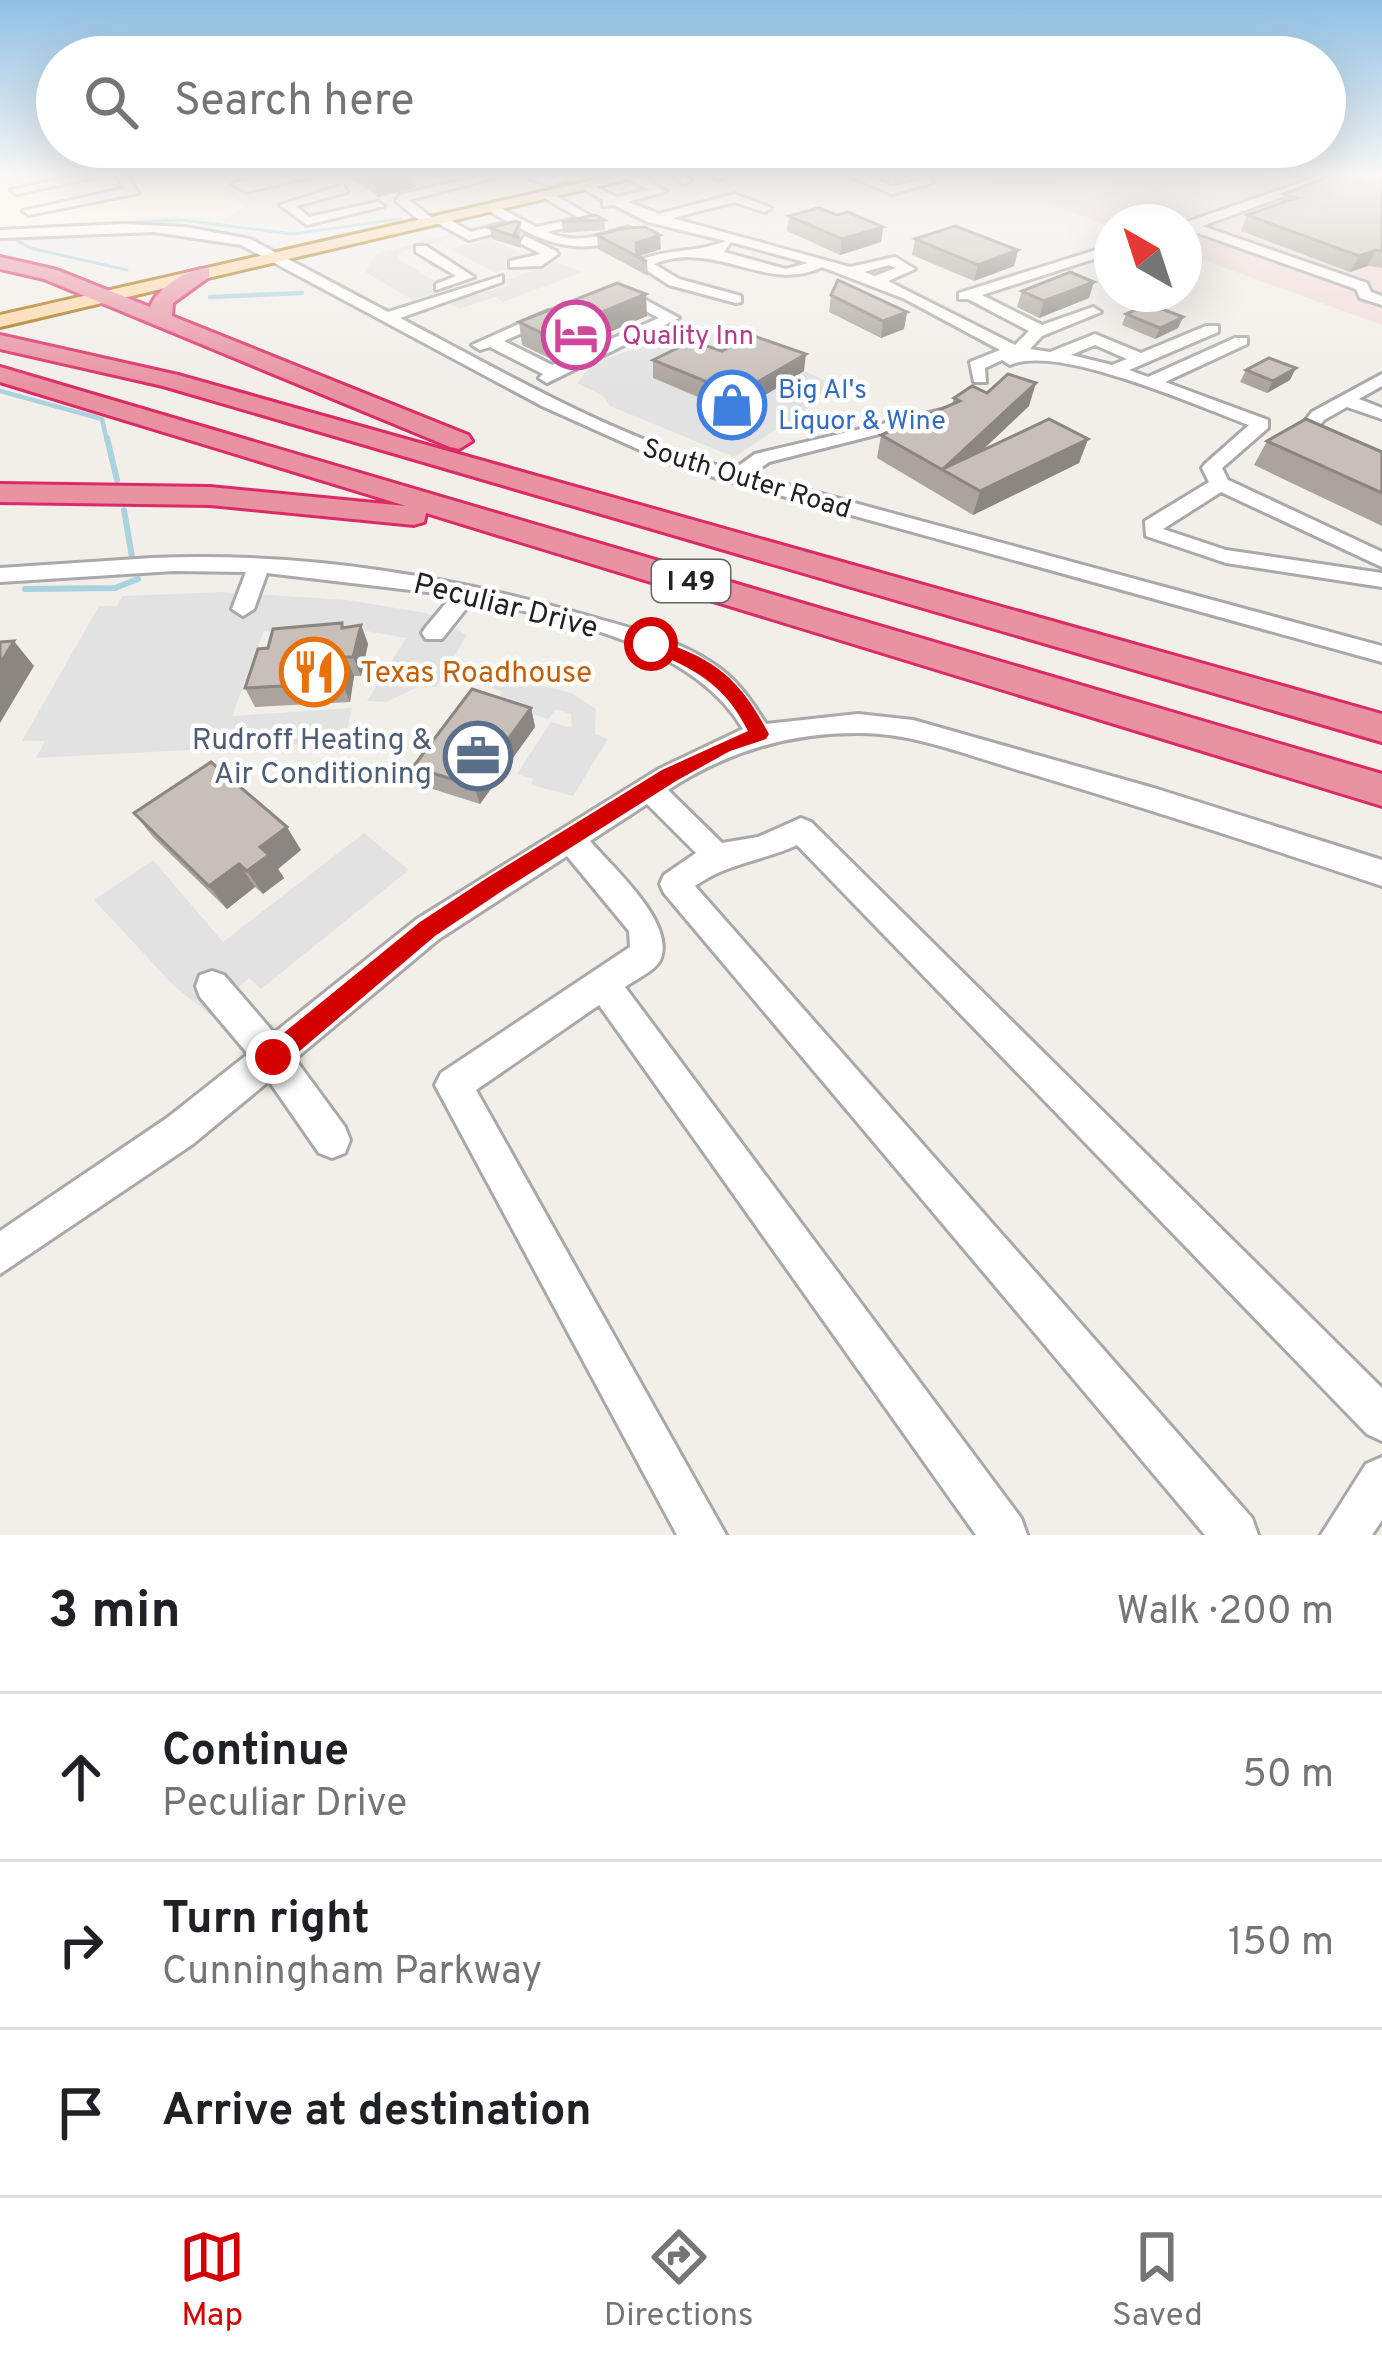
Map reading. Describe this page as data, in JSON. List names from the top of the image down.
{
  "streets": {
    "highway": ["I 49"],
    "street": ["South Outer Road", "Peculiar Drive"]
  },
  "places": {
    "hotel": ["Quality Inn"],
    "shop": ["Big Al's Liquor & Wine"],
    "restaurant": ["Texas Roadhouse"],
    "office": ["Rudroff Heating & Air Conditioning"]
  },
  "north": "top left",
  "page": {
    "search": "Search here",
    "heading": ["3 min", "Walk · 200 m"],
    "list": [
      ["Continue", "Peculiar Drive", "50 m"],
      ["Turn right", "Cunningham Parkway", "150 m"],
      "Arrive at destination"
    ],
    "nav": ["Map", "Directions", "Saved"]
  }
}
